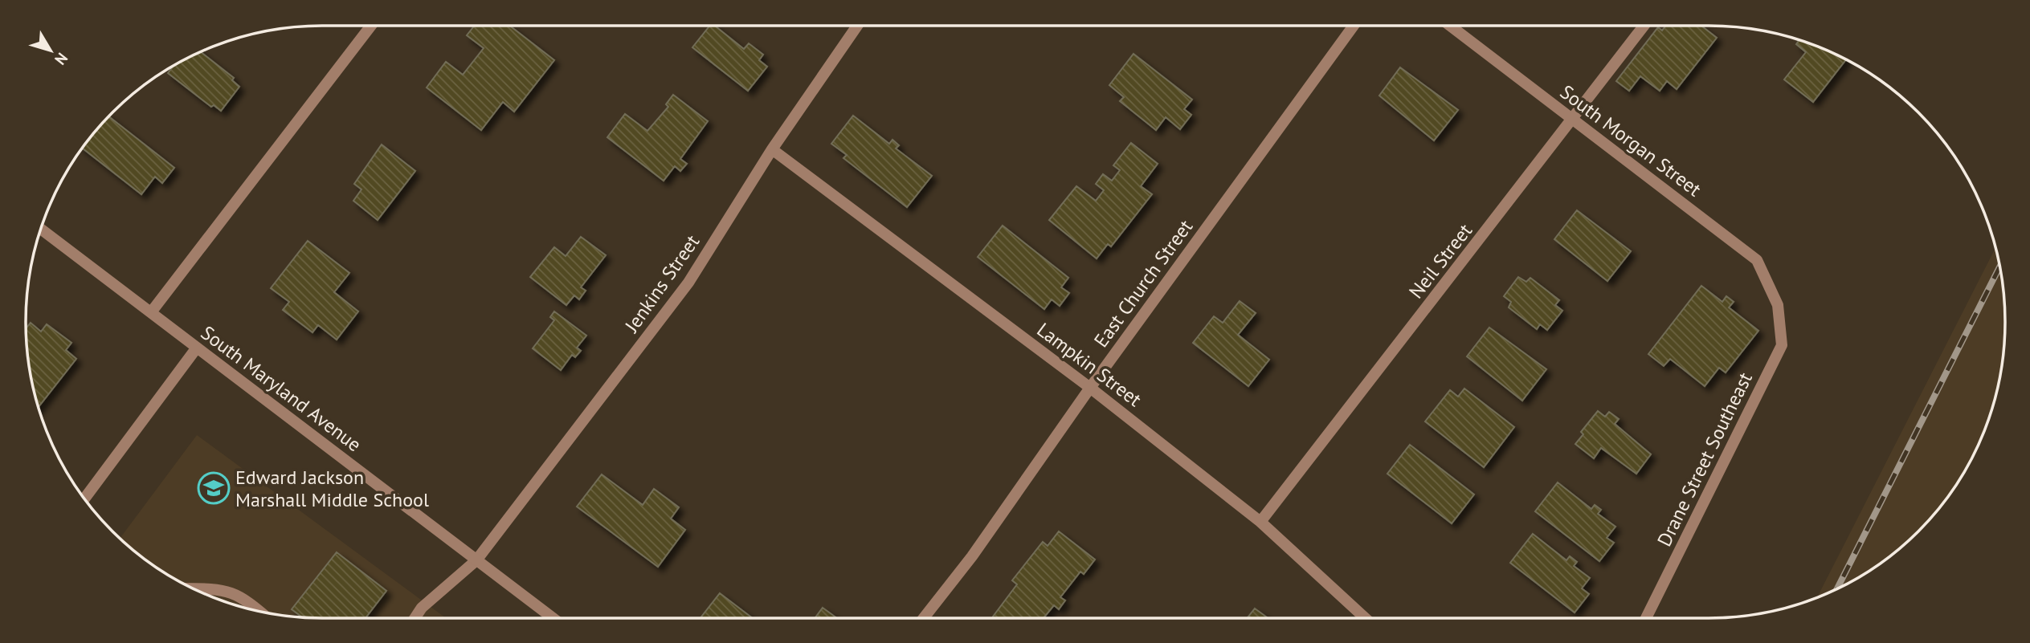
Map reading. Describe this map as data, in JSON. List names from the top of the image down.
{
  "streets": {
    "street": [
      "South Morgan Street",
      "Neil Street",
      "Jenkins Street",
      "East Church Street",
      "Lampkin Street",
      "South Maryland Avenue",
      "Drane Street Southeast"
    ]
  },
  "crossings": [
    ["South Morgan Street", "Neil Street"],
    ["South Morgan Street", "Drane Street Southeast"],
    ["Neil Street", "Lampkin Street"],
    ["Jenkins Street", "Lampkin Street"],
    ["Jenkins Street", "South Maryland Avenue"],
    ["East Church Street", "Lampkin Street"]
  ],
  "places": {
    "school or university": ["Edward Jackson Marshall Middle School"]
  },
  "north": "bottom right"
}
